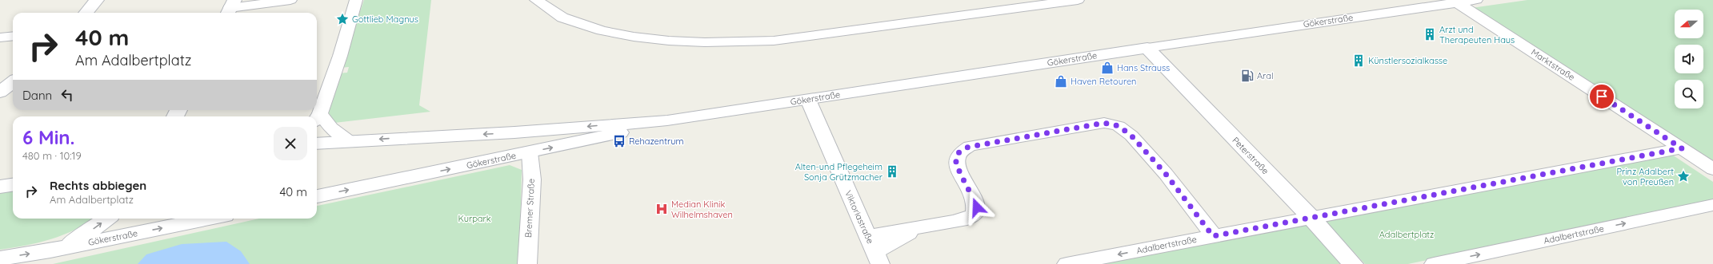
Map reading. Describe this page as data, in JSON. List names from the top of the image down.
{
  "streets": {
    "main road": ["Gökerstraße", "Peterstraße"],
    "street": [
      "Marktstraße",
      "Bremer Straße",
      "Viktoriastraße",
      "Adalbertstraße"
    ]
  },
  "crossings": [
    ["Gökerstraße", "Marktstraße"],
    ["Gökerstraße", "Peterstraße"],
    ["Gökerstraße", "Bremer Straße"],
    ["Gökerstraße", "Viktoriastraße"],
    ["Marktstraße", "Adalbertstraße"],
    ["Peterstraße", "Adalbertstraße"]
  ],
  "parks": ["Kurpark", "Adalbertplatz"],
  "places": {
    "place": ["Gottlieb Magnus", "Prinz Adalbert von Preußen"],
    "building": ["Arzt und Therapeuten Haus", "Künstlersozialkasse", "Alten-und Pflegeheim Sonja Grützmacher"],
    "shop": ["Hans Strauss", "Haven Retouren"],
    "fuel station": ["Aral"],
    "bus stop": ["Rehazentrum"],
    "hospital": ["Median Klinik Wilhelmshaven"]
  },
  "north": "left",
  "page": {
    "turn": ["40 m", "Am Adalbertplatz"],
    "then": "Dann",
    "heading": ["6 Min.", "480 m · 10:19"],
    "list": [
      {
        "name": "Rechts abbiegen",
        "note": "Am Adalbertplatz",
        "value": "40 m"
      }
    ]
  }
}
